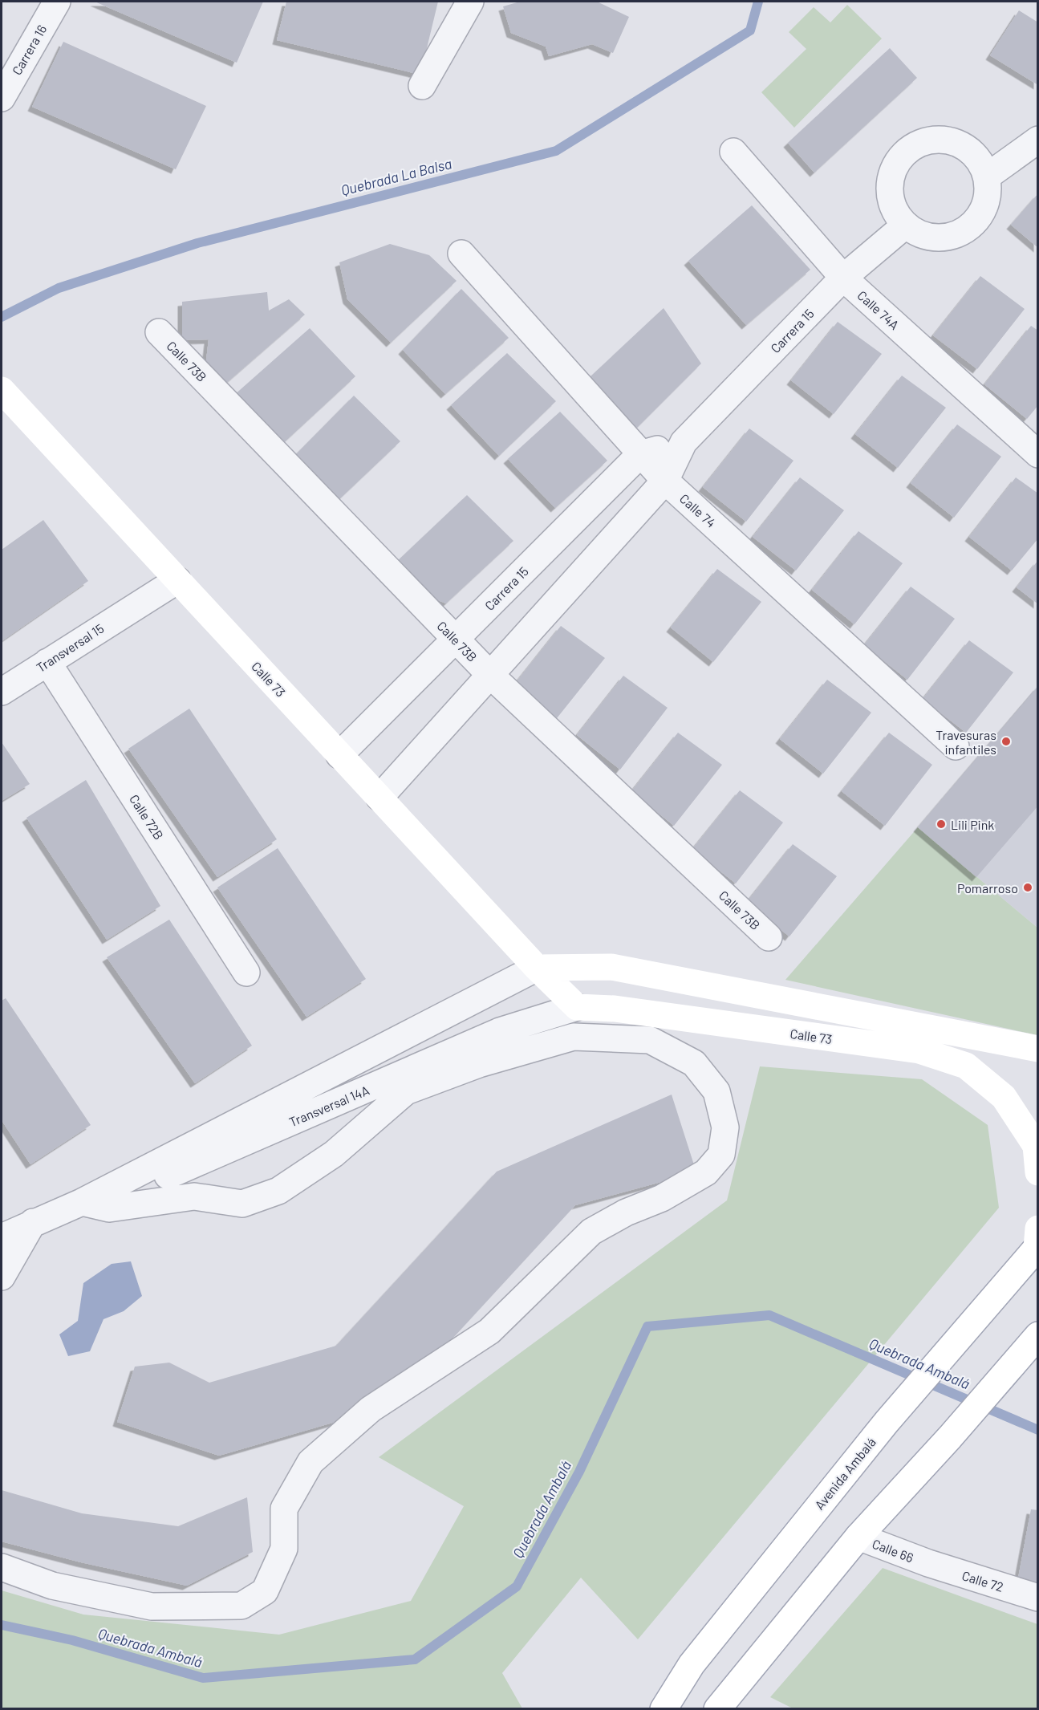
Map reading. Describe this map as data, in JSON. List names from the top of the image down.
{
  "streets": {
    "street": [
      "Carrera 16",
      "Calle 74A",
      "Carrera 15",
      "Calle 73B",
      "Calle 74",
      "Transversal 15",
      "Calle 73",
      "Calle 72B",
      "Transversal 14A",
      "Avenida Ambalá",
      "Calle 66",
      "Calle 72"
    ]
  },
  "crossings": [
    ["Calle 74A", "Carrera 15"],
    ["Carrera 15", "Calle 73B"],
    ["Carrera 15", "Calle 74"],
    ["Carrera 15", "Calle 73"],
    ["Transversal 15", "Calle 73"],
    ["Transversal 15", "Calle 72B"],
    ["Calle 73", "Transversal 14A"],
    ["Calle 66", "Calle 72"]
  ],
  "water": ["Quebrada La Balsa", "Quebrada Ambalá"],
  "places": ["Travesuras infantiles", "Lili Pink", "Pomarroso"]
}
